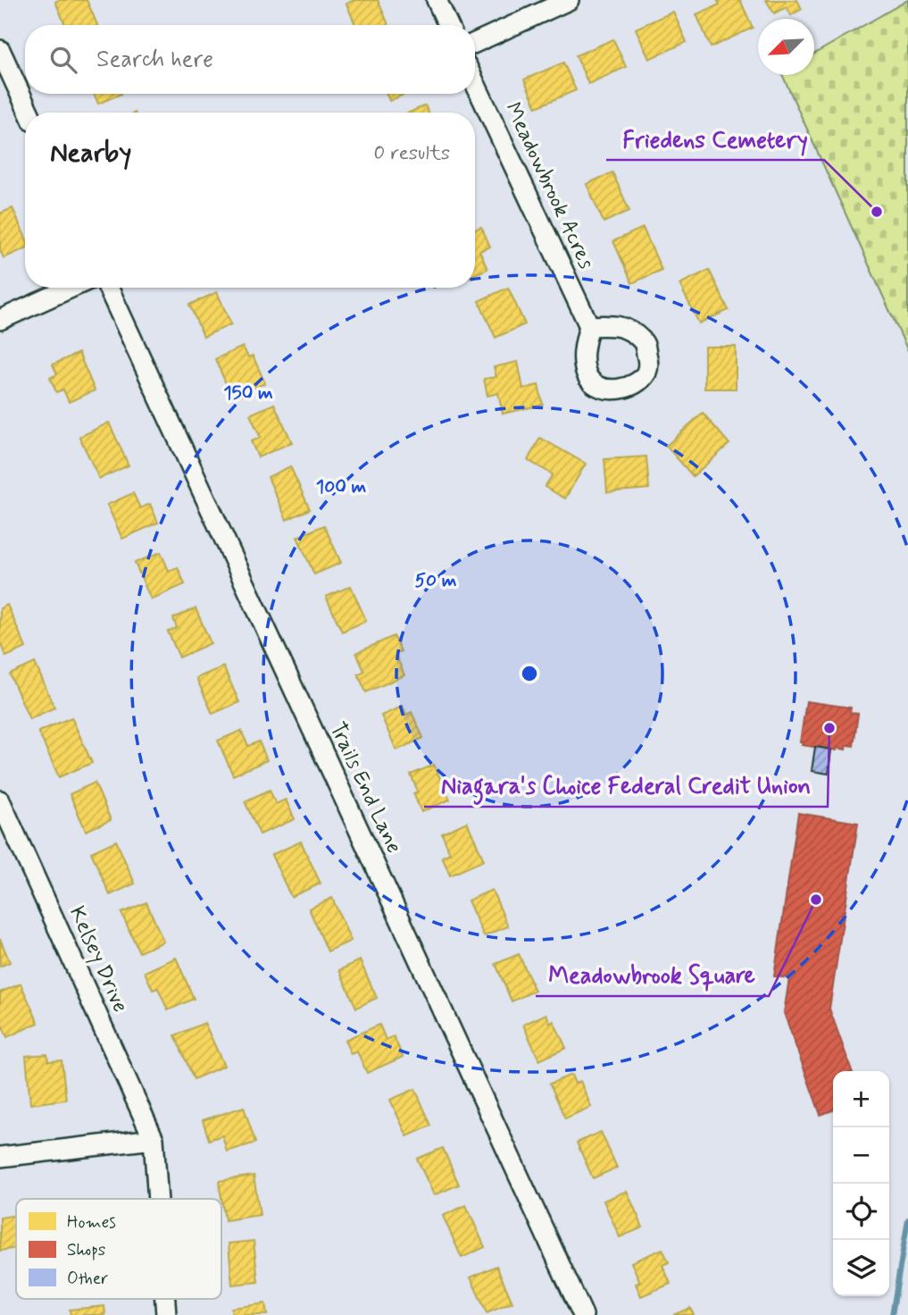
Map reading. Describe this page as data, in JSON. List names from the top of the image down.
{
  "streets": {
    "street": ["Meadowbrook Acres", "Trails End Lane", "Kelsey Drive"]
  },
  "places": ["Friedens Cemetery", "Niagara's Choice Federal Credit Union", "Meadowbrook Square"],
  "legend": ["Homes", "Shops", "Other"],
  "north": "bottom left",
  "page": {
    "search": "Search here",
    "heading": ["Nearby", "0 results"],
    "map_buttons": ["+", "−"]
  },
  "rings": ["150 m", "100 m", "50 m"]
}
